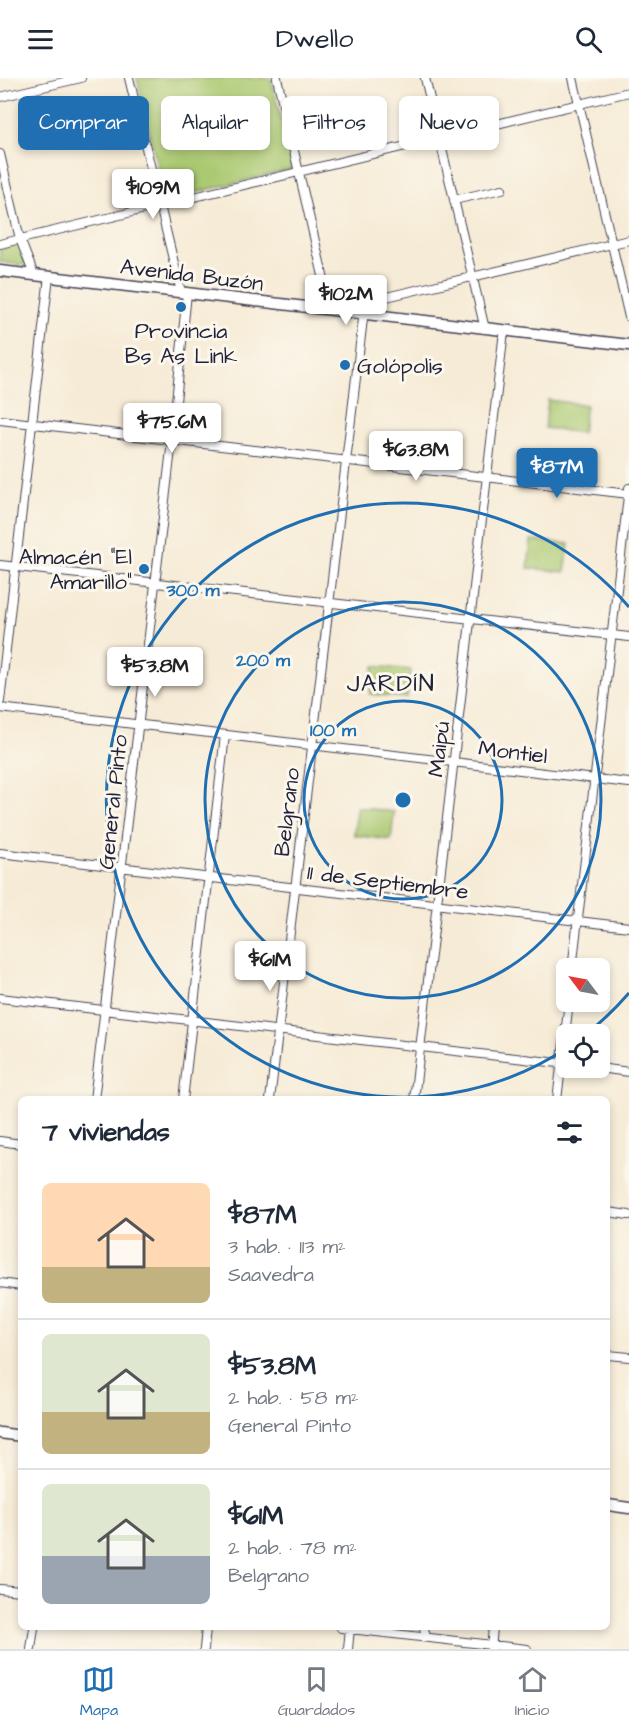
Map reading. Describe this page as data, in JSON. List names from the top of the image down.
{
  "streets": {
    "main road": ["Avenida Buzón"],
    "street": [
      "Maipú",
      "Montiel",
      "General Pinto",
      "Belgrano",
      "11 de Septiembre"
    ]
  },
  "crossings": [
    ["Avenida Buzón", "Maipú"],
    ["Avenida Buzón", "General Pinto"],
    ["Avenida Buzón", "Belgrano"],
    ["Maipú", "Montiel"],
    ["Maipú", "11 de Septiembre"],
    ["Montiel", "General Pinto"],
    ["Montiel", "Belgrano"],
    ["General Pinto", "11 de Septiembre"],
    ["Belgrano", "11 de Septiembre"]
  ],
  "districts": ["JARDÍN"],
  "places": ["Provincia Bs As Link", "Golópolis", "Almacén \"El Amarillo\""],
  "north": "top left",
  "page": {
    "header": "Dwello",
    "chip": [
      "Comprar",
      "Alquilar",
      "Filtros",
      "Nuevo"
    ],
    "price": [
      "$109M",
      "$102M",
      "$75.6M",
      "$63.8M",
      "$87M",
      "$53.8M",
      "$61M"
    ],
    "heading": "7 viviendas",
    "list": [
      {
        "name": "$87M",
        "note": "3 hab. · 113 m² · Saavedra"
      },
      {
        "name": "$53.8M",
        "note": "2 hab. · 58 m² · General Pinto"
      },
      {
        "name": "$61M",
        "note": "2 hab. · 78 m² · Belgrano"
      }
    ],
    "tabs": ["Mapa", "Guardados", "Inicio"]
  },
  "rings": ["300 m", "200 m", "100 m"]
}
